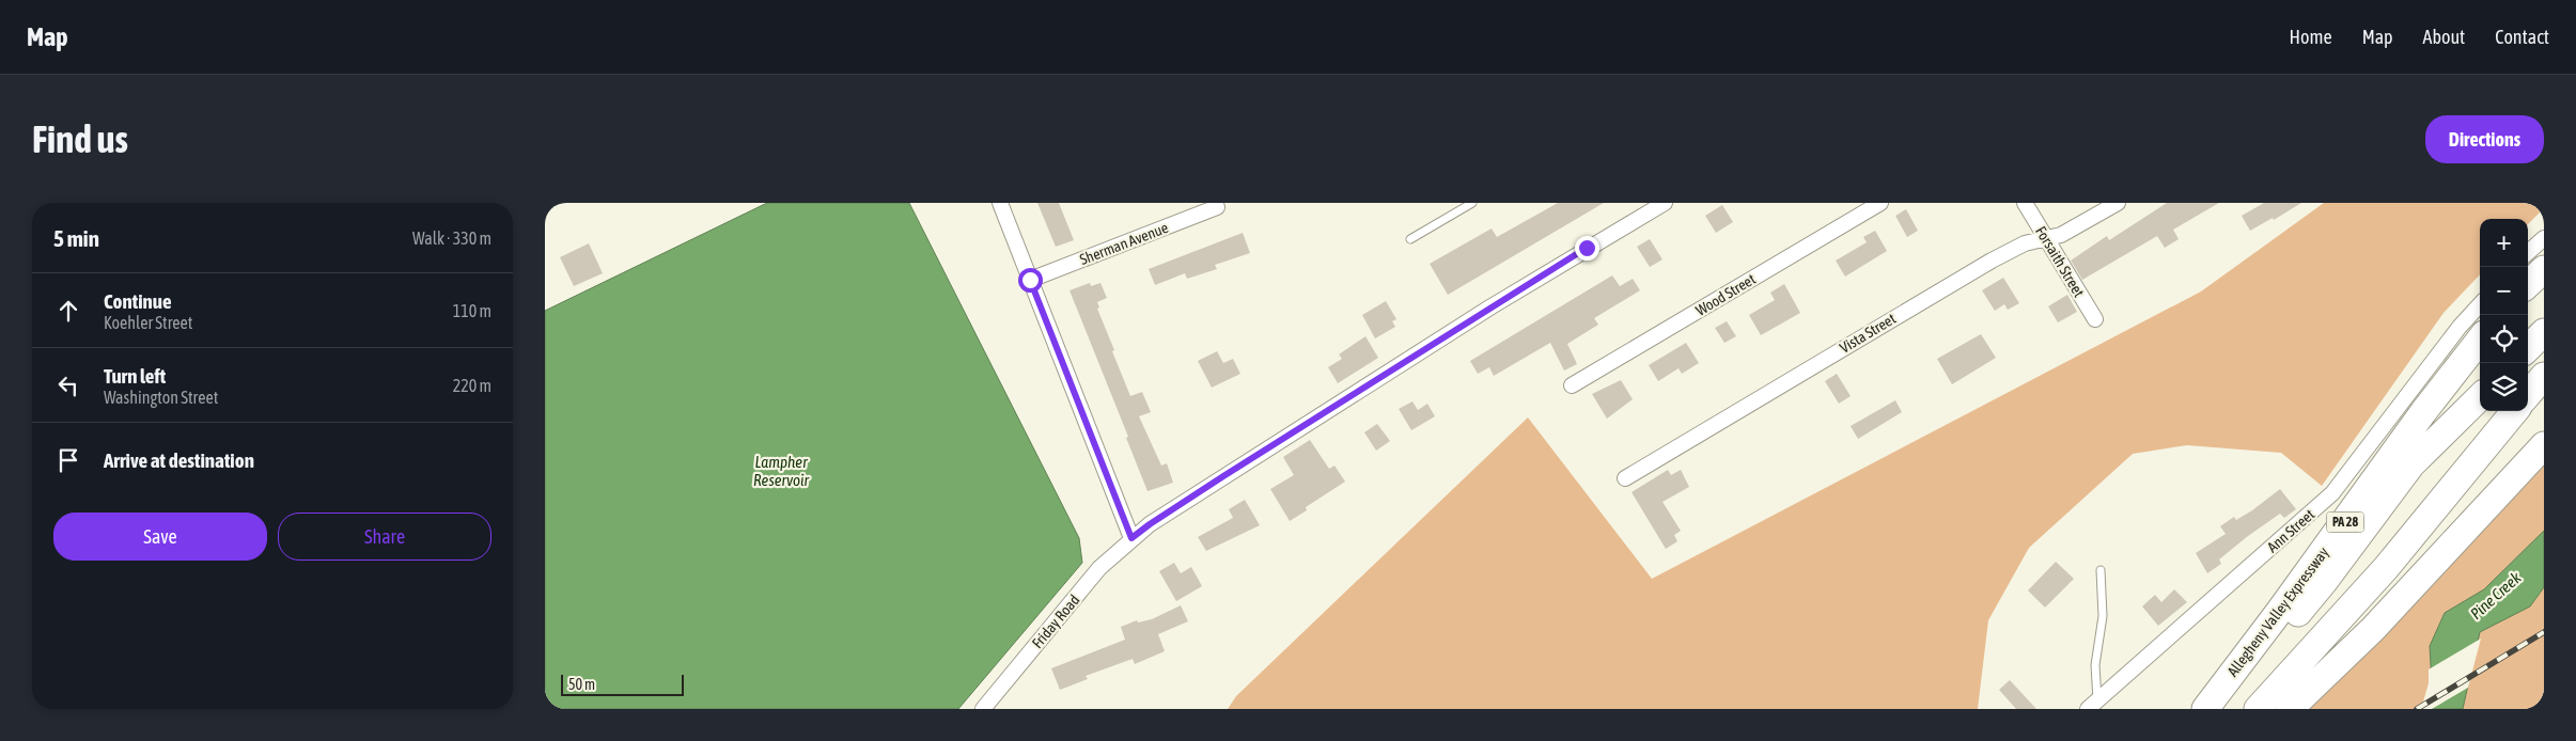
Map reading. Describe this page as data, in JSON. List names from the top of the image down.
{
  "streets": {
    "highway": ["PA 28", "Allegheny Valley Expressway"],
    "street": [
      "Sherman Avenue",
      "Forsaith Street",
      "Wood Street",
      "Vista Street",
      "Ann Street",
      "Friday Road"
    ]
  },
  "crossings": [
    ["Forsaith Street", "Vista Street"]
  ],
  "water": ["Lampher Reservoir", "Pine Creek"],
  "scale_bar": "50 m",
  "page": {
    "header": "Map",
    "nav": [
      "Home",
      "Map",
      "About",
      "Contact"
    ],
    "buttons": [
      "Directions",
      ["Save", "Share"]
    ],
    "title": "Find us",
    "heading": ["5 min", "Walk · 330 m"],
    "map_buttons": ["+", "−"],
    "list": [
      ["Continue", "Koehler Street", "110 m"],
      ["Turn left", "Washington Street", "220 m"],
      "Arrive at destination"
    ],
    "scale": "50 m"
  }
}
